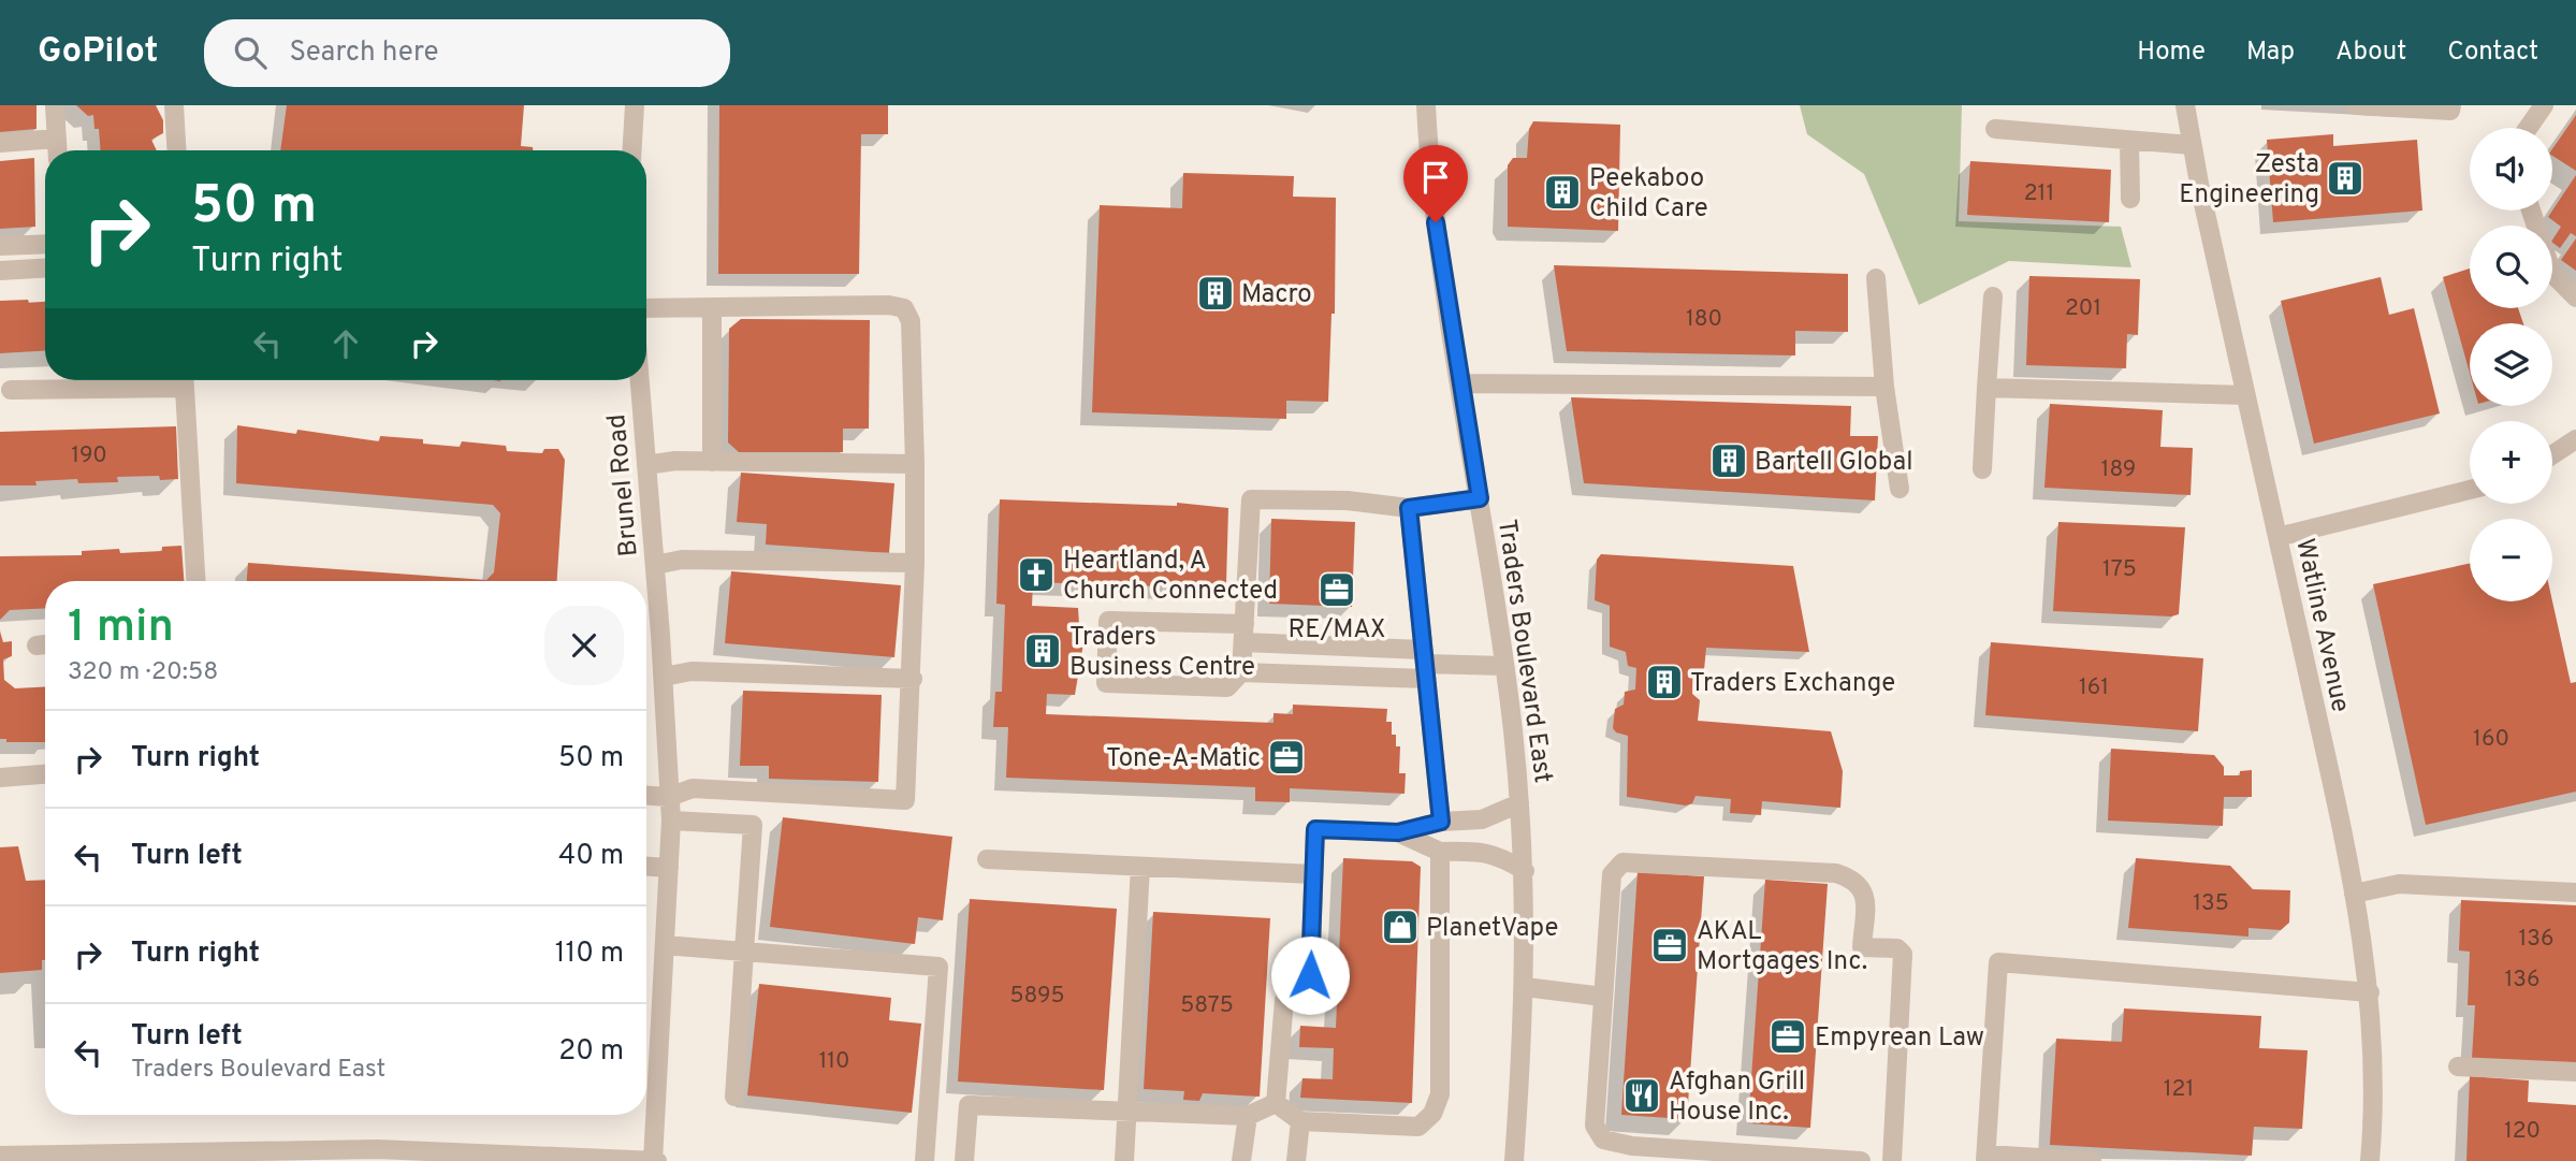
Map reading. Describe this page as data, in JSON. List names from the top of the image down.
{
  "streets": {
    "street": ["Brunel Road", "Watline Avenue", "Traders Boulevard East"]
  },
  "places": {
    "building": [
      "Zesta Engineering",
      "Peekaboo Child Care",
      "Macro",
      "Bartell Global",
      "Traders Business Centre",
      "Traders Exchange"
    ],
    "church": ["Heartland, A Church Connected"],
    "office": [
      "RE/MAX",
      "Tone-A-Matic",
      "AKAL Mortgages Inc.",
      "Empyrean Law"
    ],
    "shop": ["PlanetVape"],
    "restaurant": ["Afghan Grill House Inc."]
  },
  "house_numbers": [
    "211",
    "201",
    "180",
    "190",
    "189",
    "175",
    "161",
    "160",
    "135",
    "136",
    "136",
    "5895",
    "5875",
    "110",
    "121",
    "120"
  ],
  "page": {
    "header": "GoPilot",
    "search": "Search here",
    "nav": [
      "Home",
      "Map",
      "About",
      "Contact"
    ],
    "map_buttons": ["+", "−"],
    "turn": ["50 m", "Turn right"],
    "heading": ["1 min", "320 m · 20:58"],
    "list": [
      {
        "name": "Turn right",
        "value": "50 m"
      },
      {
        "name": "Turn left",
        "value": "40 m"
      },
      {
        "name": "Turn right",
        "value": "110 m"
      },
      {
        "name": "Turn left",
        "note": "Traders Boulevard East",
        "value": "20 m"
      }
    ]
  }
}
